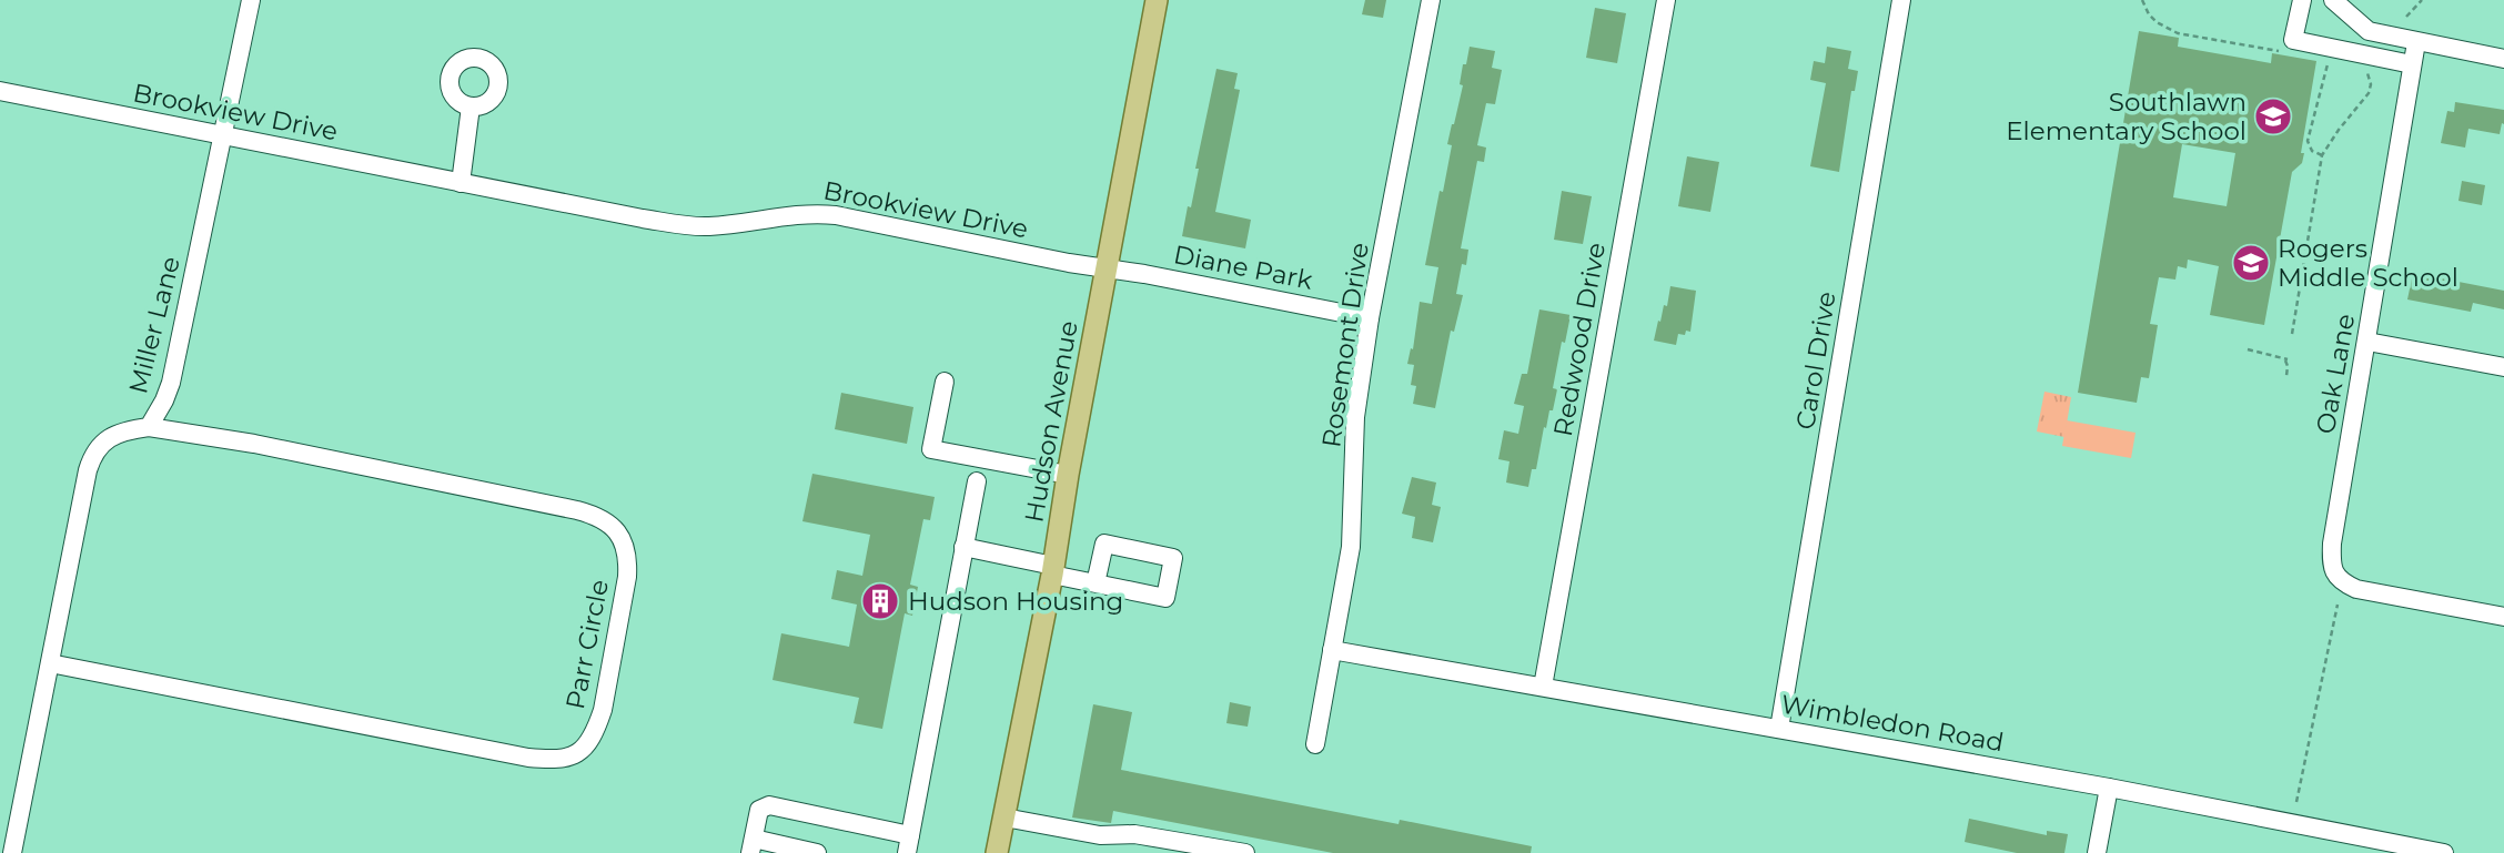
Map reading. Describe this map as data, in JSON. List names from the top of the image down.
{
  "streets": {
    "main road": ["Hudson Avenue"],
    "street": [
      "Brookview Drive",
      "Diane Park",
      "Miller Lane",
      "Redwood Drive",
      "Rosemont Drive",
      "Carol Drive",
      "Oak Lane",
      "Parr Circle",
      "Wimbledon Road"
    ]
  },
  "crossings": [
    ["Brookview Drive", "Diane Park"],
    ["Brookview Drive", "Miller Lane"],
    ["Brookview Drive", "Hudson Avenue"],
    ["Diane Park", "Rosemont Drive"],
    ["Diane Park", "Hudson Avenue"],
    ["Miller Lane", "Parr Circle"],
    ["Redwood Drive", "Wimbledon Road"],
    ["Rosemont Drive", "Wimbledon Road"],
    ["Carol Drive", "Wimbledon Road"]
  ],
  "places": {
    "school or university": ["Southlawn Elementary School", "Rogers Middle School"],
    "building": ["Hudson Housing"]
  }
}
